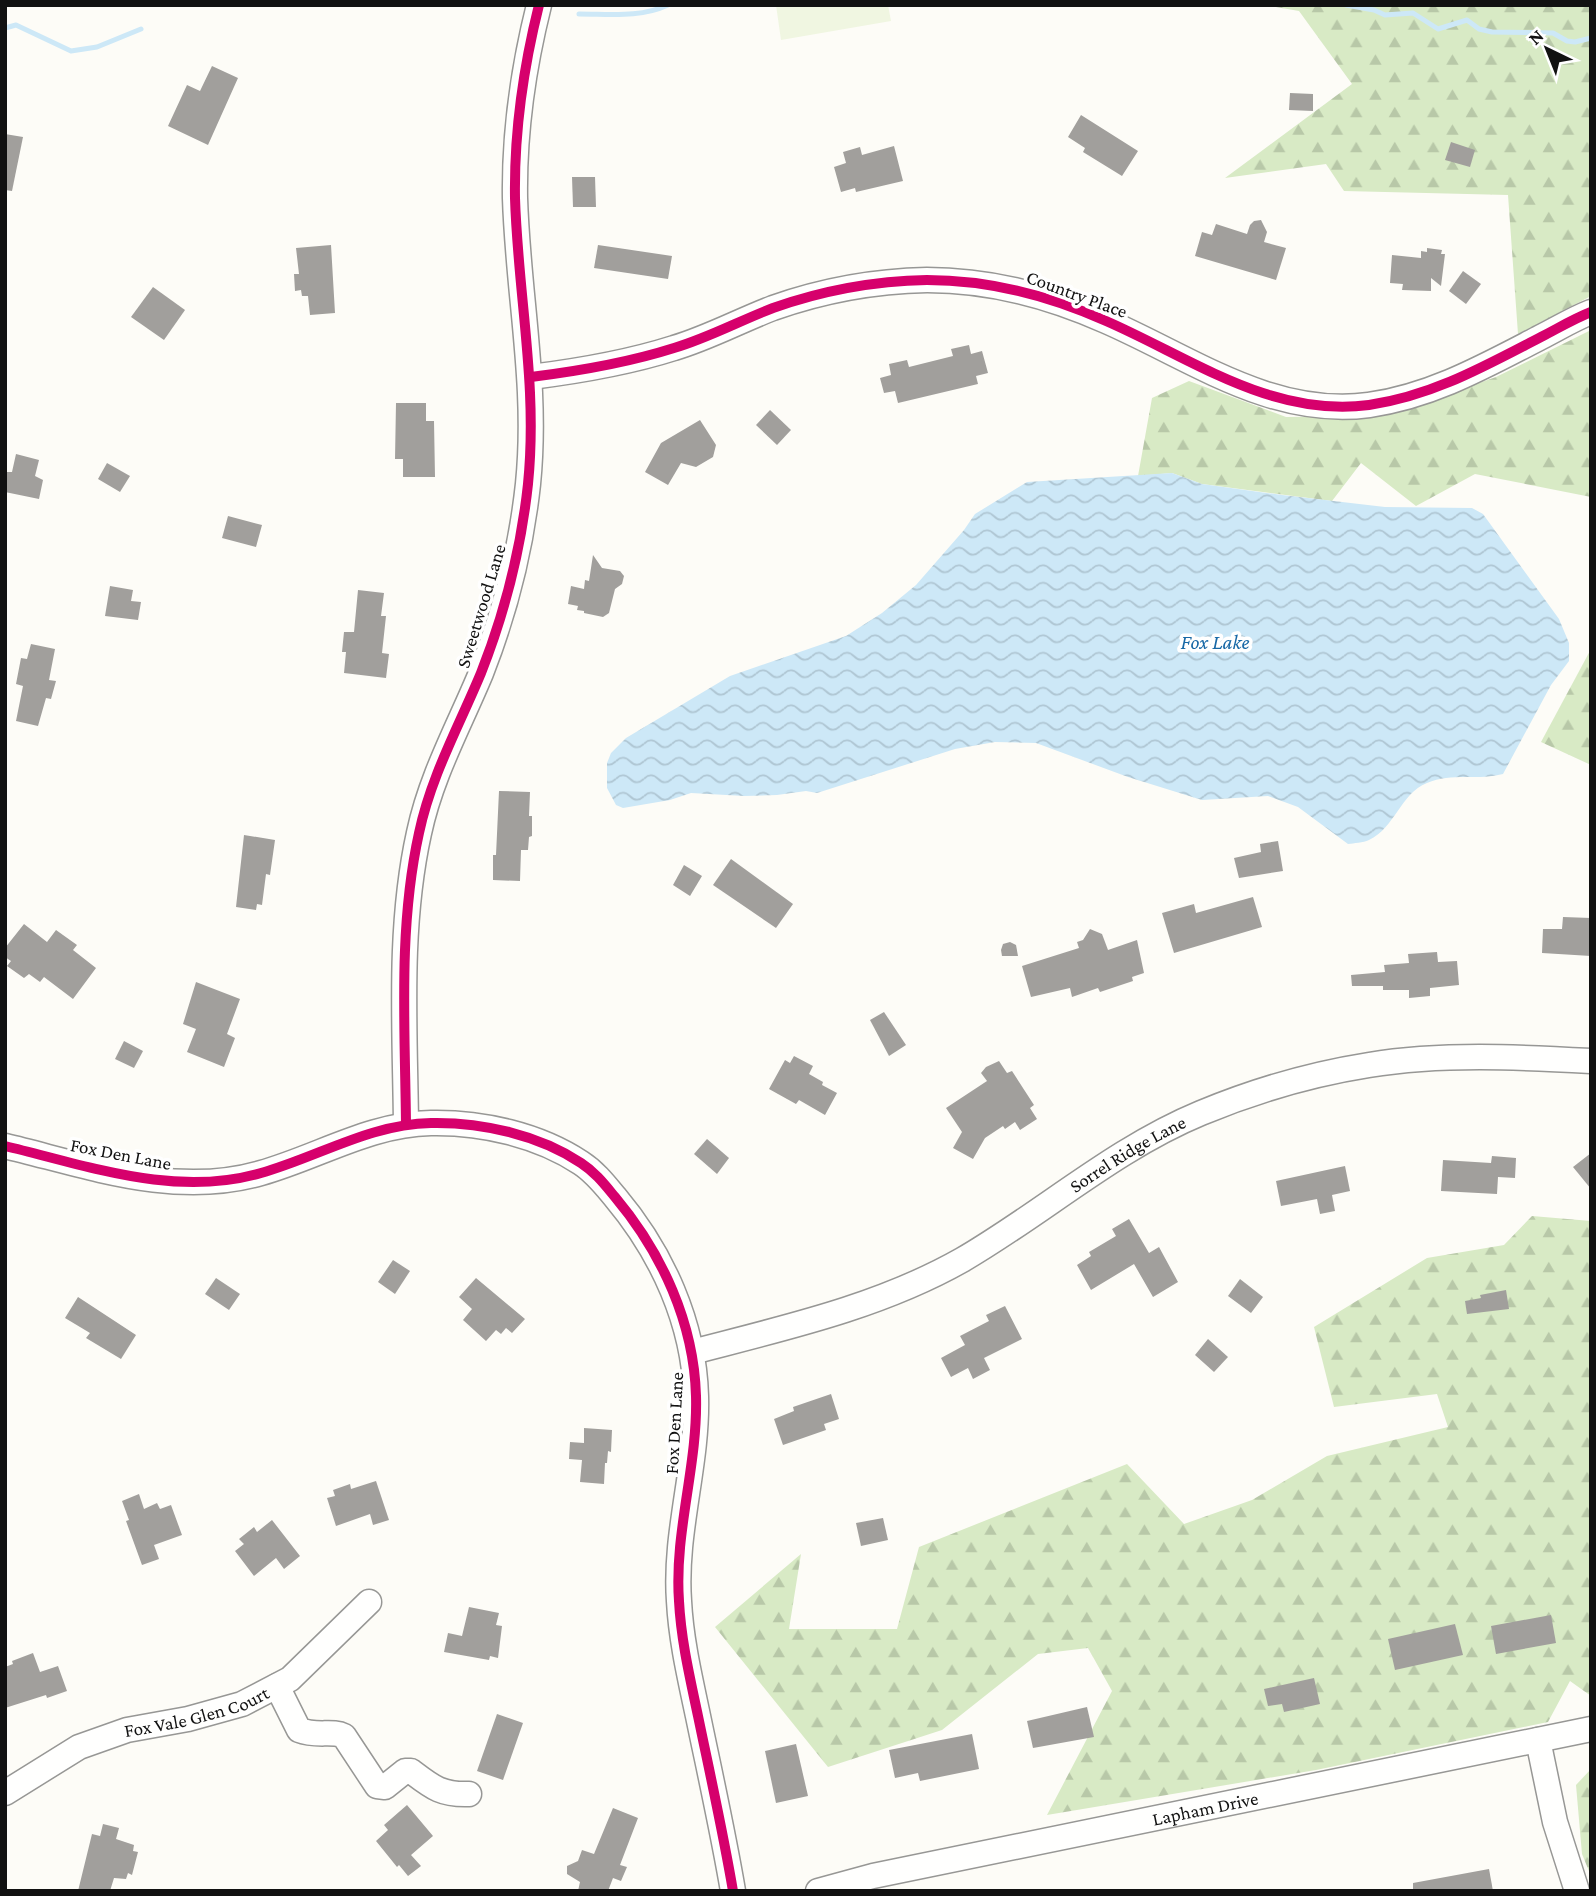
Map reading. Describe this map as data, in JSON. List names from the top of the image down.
{
  "streets": {
    "street": [
      "Country Place",
      "Sweetwood Lane",
      "Fox Den Lane",
      "Sorrel Ridge Lane",
      "Fox Vale Glen Court",
      "Lapham Drive"
    ]
  },
  "crossings": [
    ["Country Place", "Sweetwood Lane"],
    ["Sweetwood Lane", "Fox Den Lane"],
    ["Fox Den Lane", "Sorrel Ridge Lane"]
  ],
  "water": ["Fox Lake"],
  "north": "top left"
}
